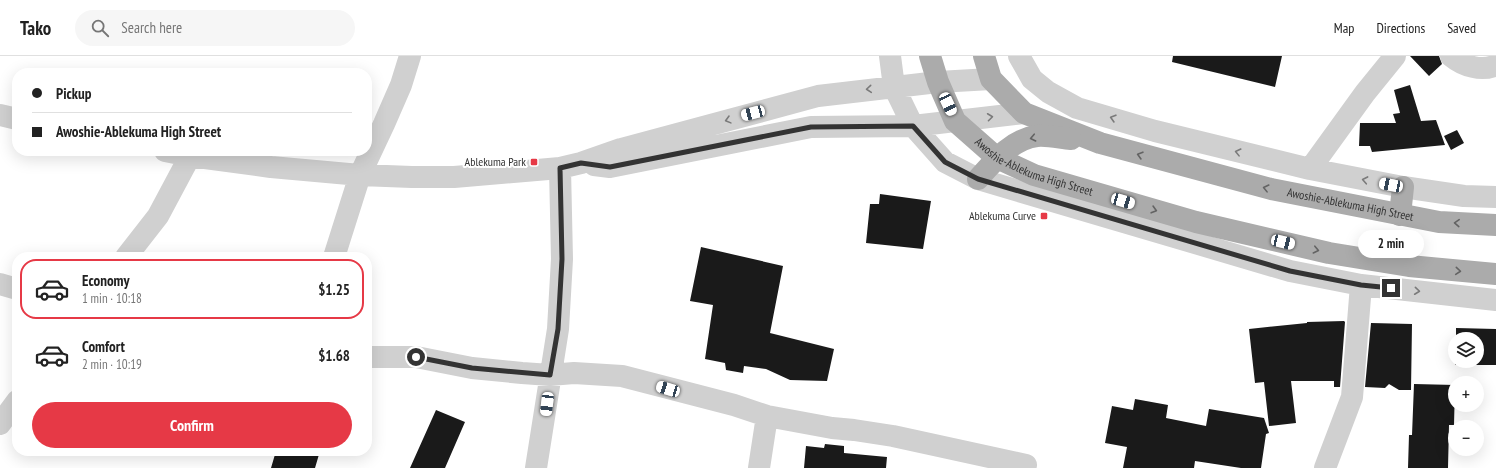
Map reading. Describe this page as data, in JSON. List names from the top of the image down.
{
  "streets": {
    "main road": ["Awoshie-Ablekuma High Street"]
  },
  "places": {
    "transit": ["Ablekuma Park", "Ablekuma Curve"]
  },
  "page": {
    "header": "Tako",
    "search": "Search here",
    "nav": ["Map", "Directions", "Saved"],
    "banner": ["Pickup", "Awoshie-Ablekuma High Street"],
    "bubble": "2 min",
    "list": [
      {
        "name": "Economy",
        "note": "1 min · 10:18",
        "value": "$1.25"
      },
      {
        "name": "Comfort",
        "note": "2 min · 10:19",
        "value": "$1.68"
      }
    ],
    "map_buttons": ["+", "−"],
    "buttons": "Confirm"
  }
}
